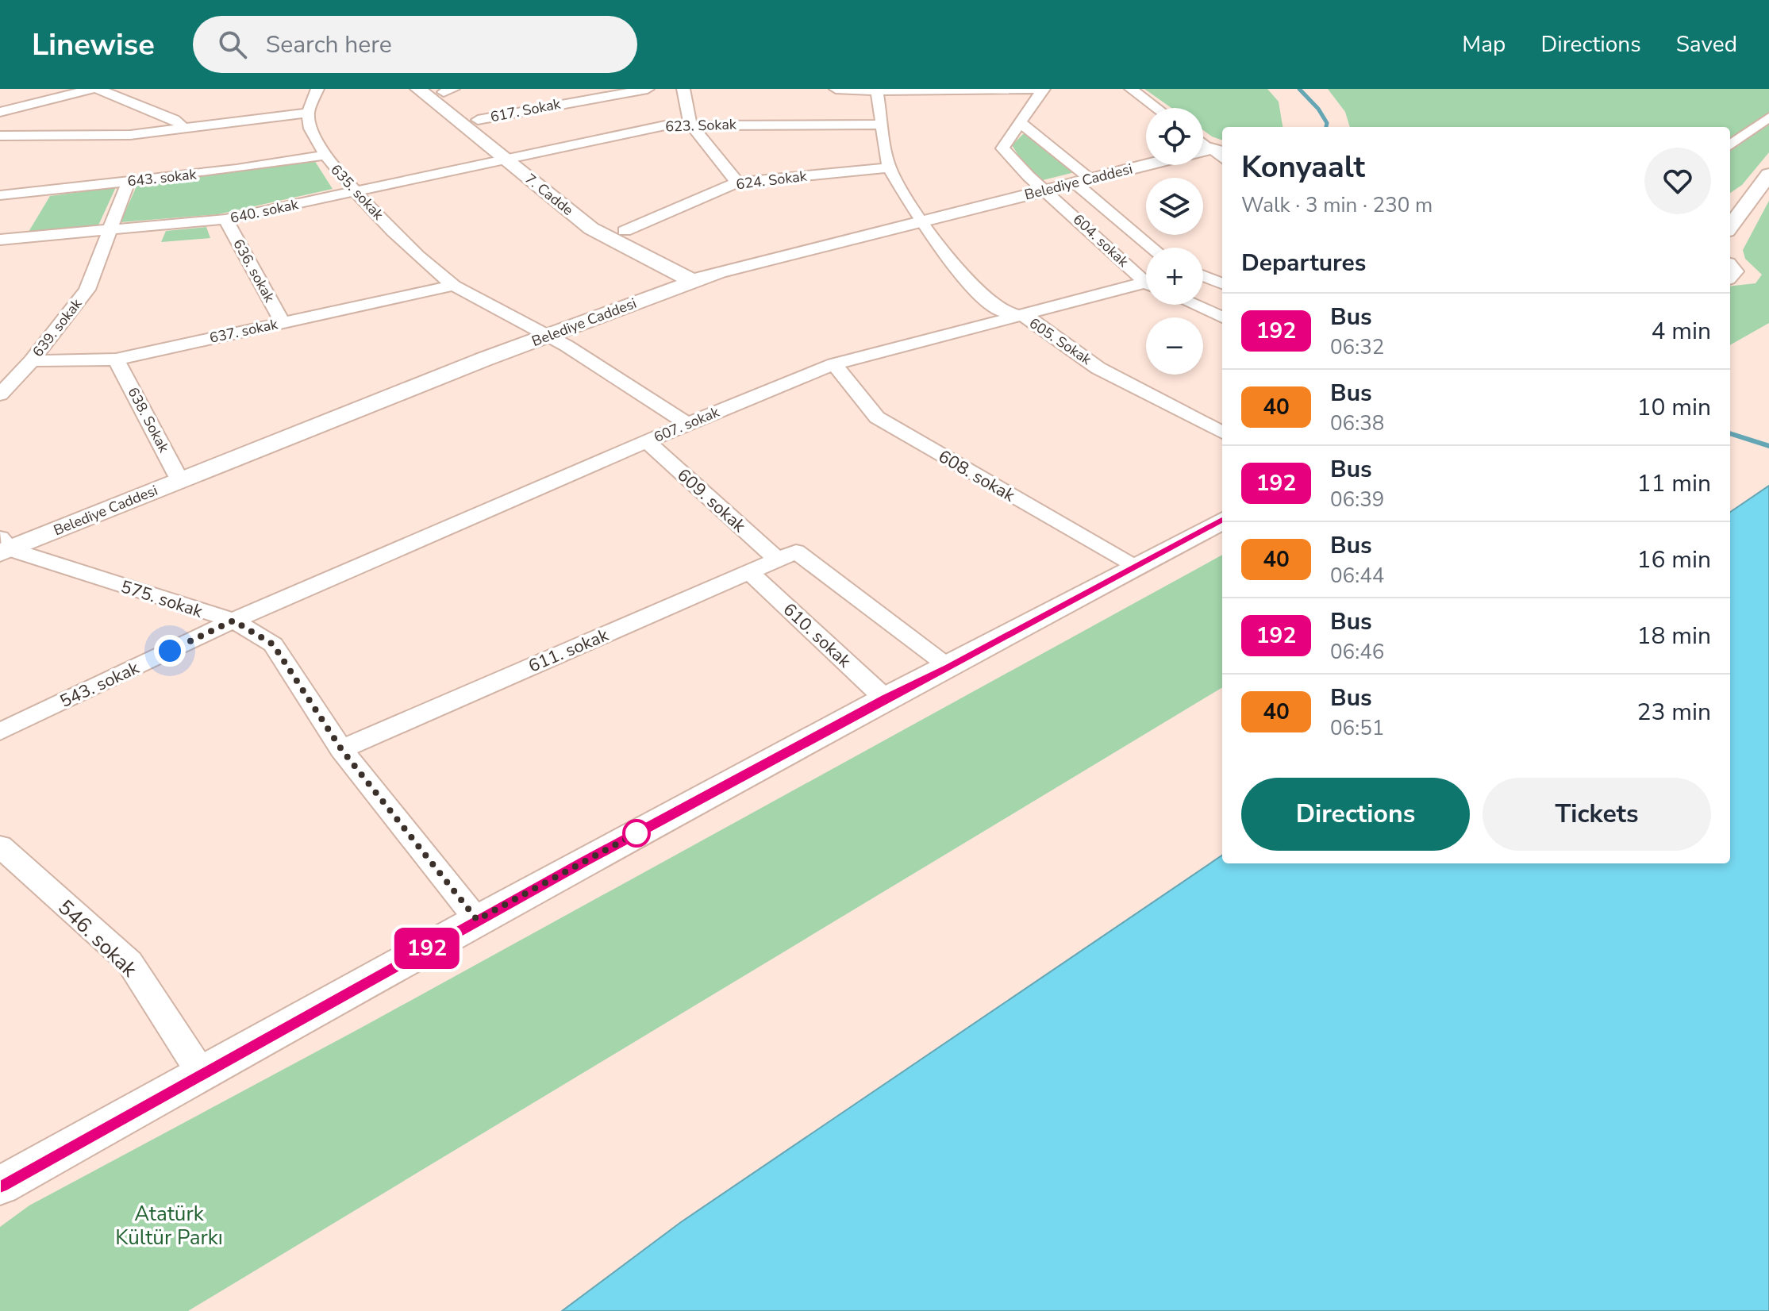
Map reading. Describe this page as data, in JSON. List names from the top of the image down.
{
  "streets": {
    "main road": ["Belediye Caddesi", "7. Cadde"],
    "street": [
      "617. Sokak",
      "623. Sokak",
      "643. sokak",
      "624. Sokak",
      "635. sokak",
      "640. sokak",
      "604. sokak",
      "636. sokak",
      "639. sokak",
      "637. sokak",
      "605. Sokak",
      "638. Sokak",
      "607. sokak",
      "608. sokak",
      "609. sokak",
      "575. sokak",
      "610. sokak",
      "611. sokak",
      "543. sokak",
      "546. sokak"
    ]
  },
  "crossings": [
    ["617. Sokak", "7. Cadde"],
    ["623. Sokak", "7. Cadde"],
    ["623. Sokak", "640. sokak"],
    ["623. Sokak", "605. Sokak"],
    ["643. sokak", "635. sokak"],
    ["643. sokak", "639. sokak"],
    ["624. Sokak", "7. Cadde"],
    ["624. Sokak", "605. Sokak"],
    ["Belediye Caddesi", "635. sokak"],
    ["Belediye Caddesi", "7. Cadde"],
    ["Belediye Caddesi", "604. sokak"],
    ["Belediye Caddesi", "605. Sokak"],
    ["Belediye Caddesi", "638. Sokak"],
    ["Belediye Caddesi", "575. sokak"],
    ["635. sokak", "640. sokak"],
    ["635. sokak", "637. sokak"],
    ["635. sokak", "607. sokak"],
    ["7. Cadde", "640. sokak"],
    ["640. sokak", "636. sokak"],
    ["640. sokak", "639. sokak"],
    ["636. sokak", "637. sokak"],
    ["639. sokak", "637. sokak"],
    ["637. sokak", "638. Sokak"],
    ["605. Sokak", "607. sokak"],
    ["607. sokak", "608. sokak"],
    ["607. sokak", "609. sokak"],
    ["607. sokak", "575. sokak"],
    ["607. sokak", "543. sokak"],
    ["609. sokak", "611. sokak"],
    ["575. sokak", "611. sokak"],
    ["575. sokak", "543. sokak"],
    ["610. sokak", "611. sokak"]
  ],
  "parks": ["Atatürk Kültür Parkı"],
  "lines": ["bus line 192"],
  "page": {
    "header": "Linewise",
    "search": "Search here",
    "nav": ["Map", "Directions", "Saved"],
    "on_map": "192",
    "map_buttons": ["+", "−"],
    "heading": [
      ["Konyaalt", "Walk · 3 min · 230 m"],
      "Departures"
    ],
    "list": [
      {
        "mark": "192",
        "name": "Bus",
        "note": "06:32",
        "value": "4 min"
      },
      {
        "mark": "40",
        "name": "Bus",
        "note": "06:38",
        "value": "10 min"
      },
      {
        "mark": "192",
        "name": "Bus",
        "note": "06:39",
        "value": "11 min"
      },
      {
        "mark": "40",
        "name": "Bus",
        "note": "06:44",
        "value": "16 min"
      },
      {
        "mark": "192",
        "name": "Bus",
        "note": "06:46",
        "value": "18 min"
      },
      {
        "mark": "40",
        "name": "Bus",
        "note": "06:51",
        "value": "23 min"
      }
    ],
    "buttons": ["Directions", "Tickets"]
  }
}
